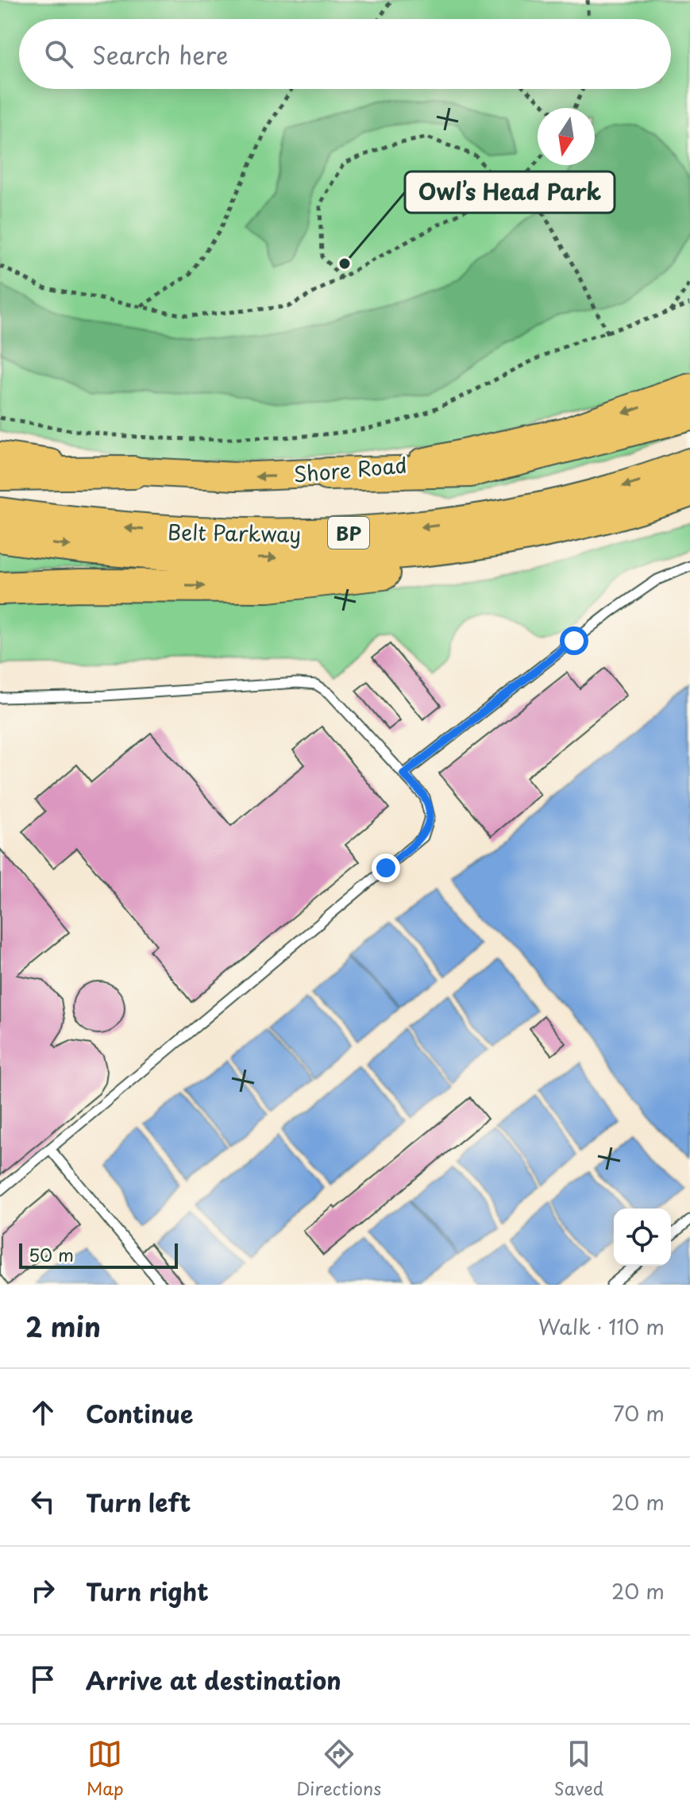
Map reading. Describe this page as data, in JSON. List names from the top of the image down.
{
  "streets": {
    "highway": ["Belt Parkway", "BP"],
    "main road": ["Shore Road"]
  },
  "one_way": ["Shore Road"],
  "places": ["Owl’s Head Park"],
  "scale_bar": "50 m",
  "north": "bottom",
  "page": {
    "search": "Search here",
    "scale": "50 m",
    "heading": ["2 min", "Walk · 110 m"],
    "list": [
      ["Continue", "70 m"],
      ["Turn left", "20 m"],
      ["Turn right", "20 m"],
      "Arrive at destination"
    ],
    "nav": ["Map", "Directions", "Saved"]
  }
}
